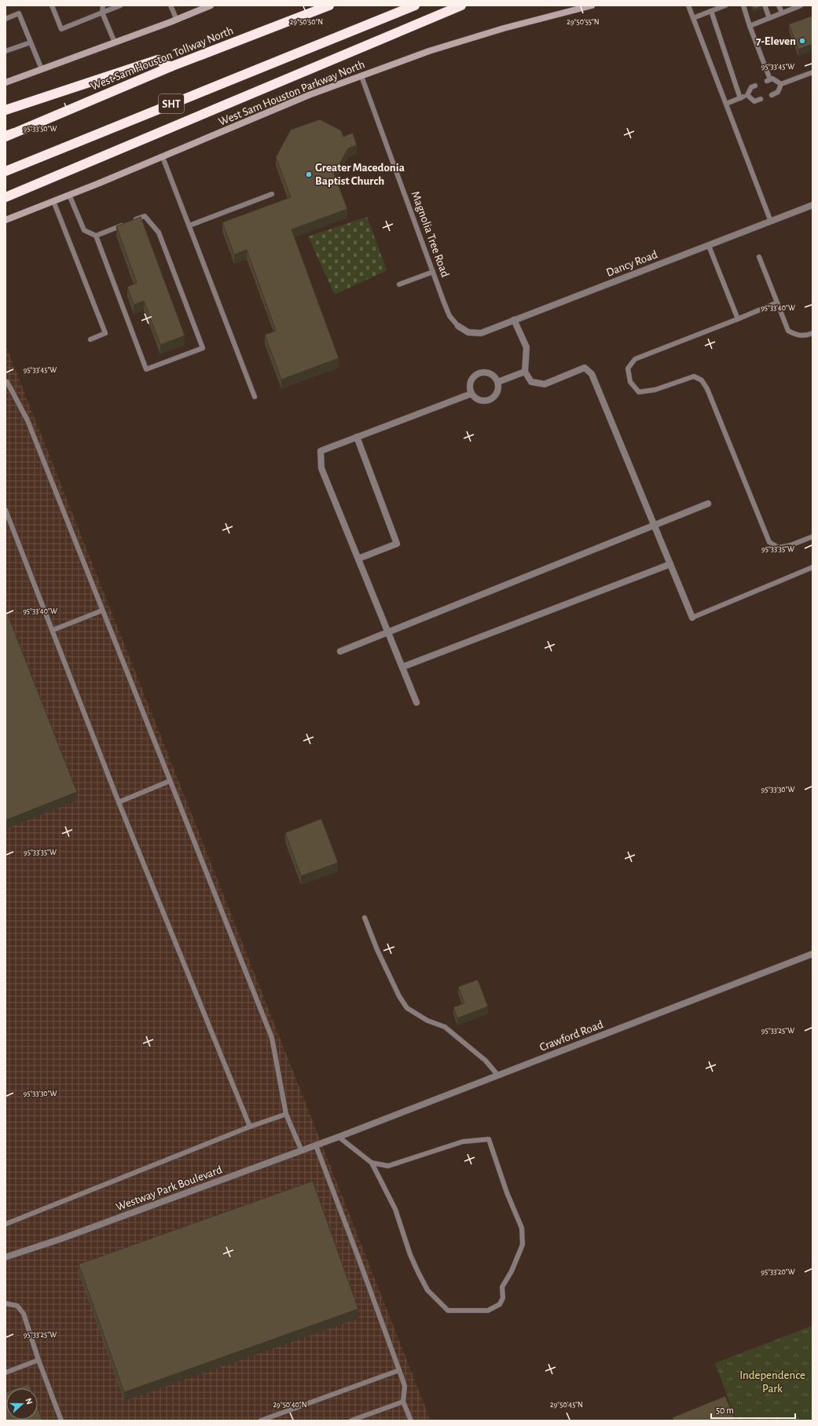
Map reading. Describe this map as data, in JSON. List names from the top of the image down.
{
  "streets": {
    "highway": ["West Sam Houston Tollway North", "SHT"],
    "main road": ["West Sam Houston Parkway North"],
    "street": ["Dancy Road", "Crawford Road", "Westway Park Boulevard"],
    "lane": ["Magnolia Tree Road"]
  },
  "crossings": [
    ["West Sam Houston Parkway North", "Magnolia Tree Road"],
    ["Magnolia Tree Road", "Dancy Road"],
    ["Crawford Road", "Westway Park Boulevard"]
  ],
  "parks": ["Independence Park"],
  "places": ["7-Eleven", "Greater Macedonia Baptist Church"],
  "scale_bar": "50 m",
  "north": "right",
  "coordinates": [
    "29°50'50\"N",
    "29°50'55\"N",
    "95°33'45\"W",
    "95°33'50\"W",
    "95°33'40\"W",
    "95°33'35\"W",
    "95°33'30\"W",
    "95°33'25\"W",
    "95°33'20\"W",
    "29°50'40\"N",
    "29°50'45\"N"
  ]
}
